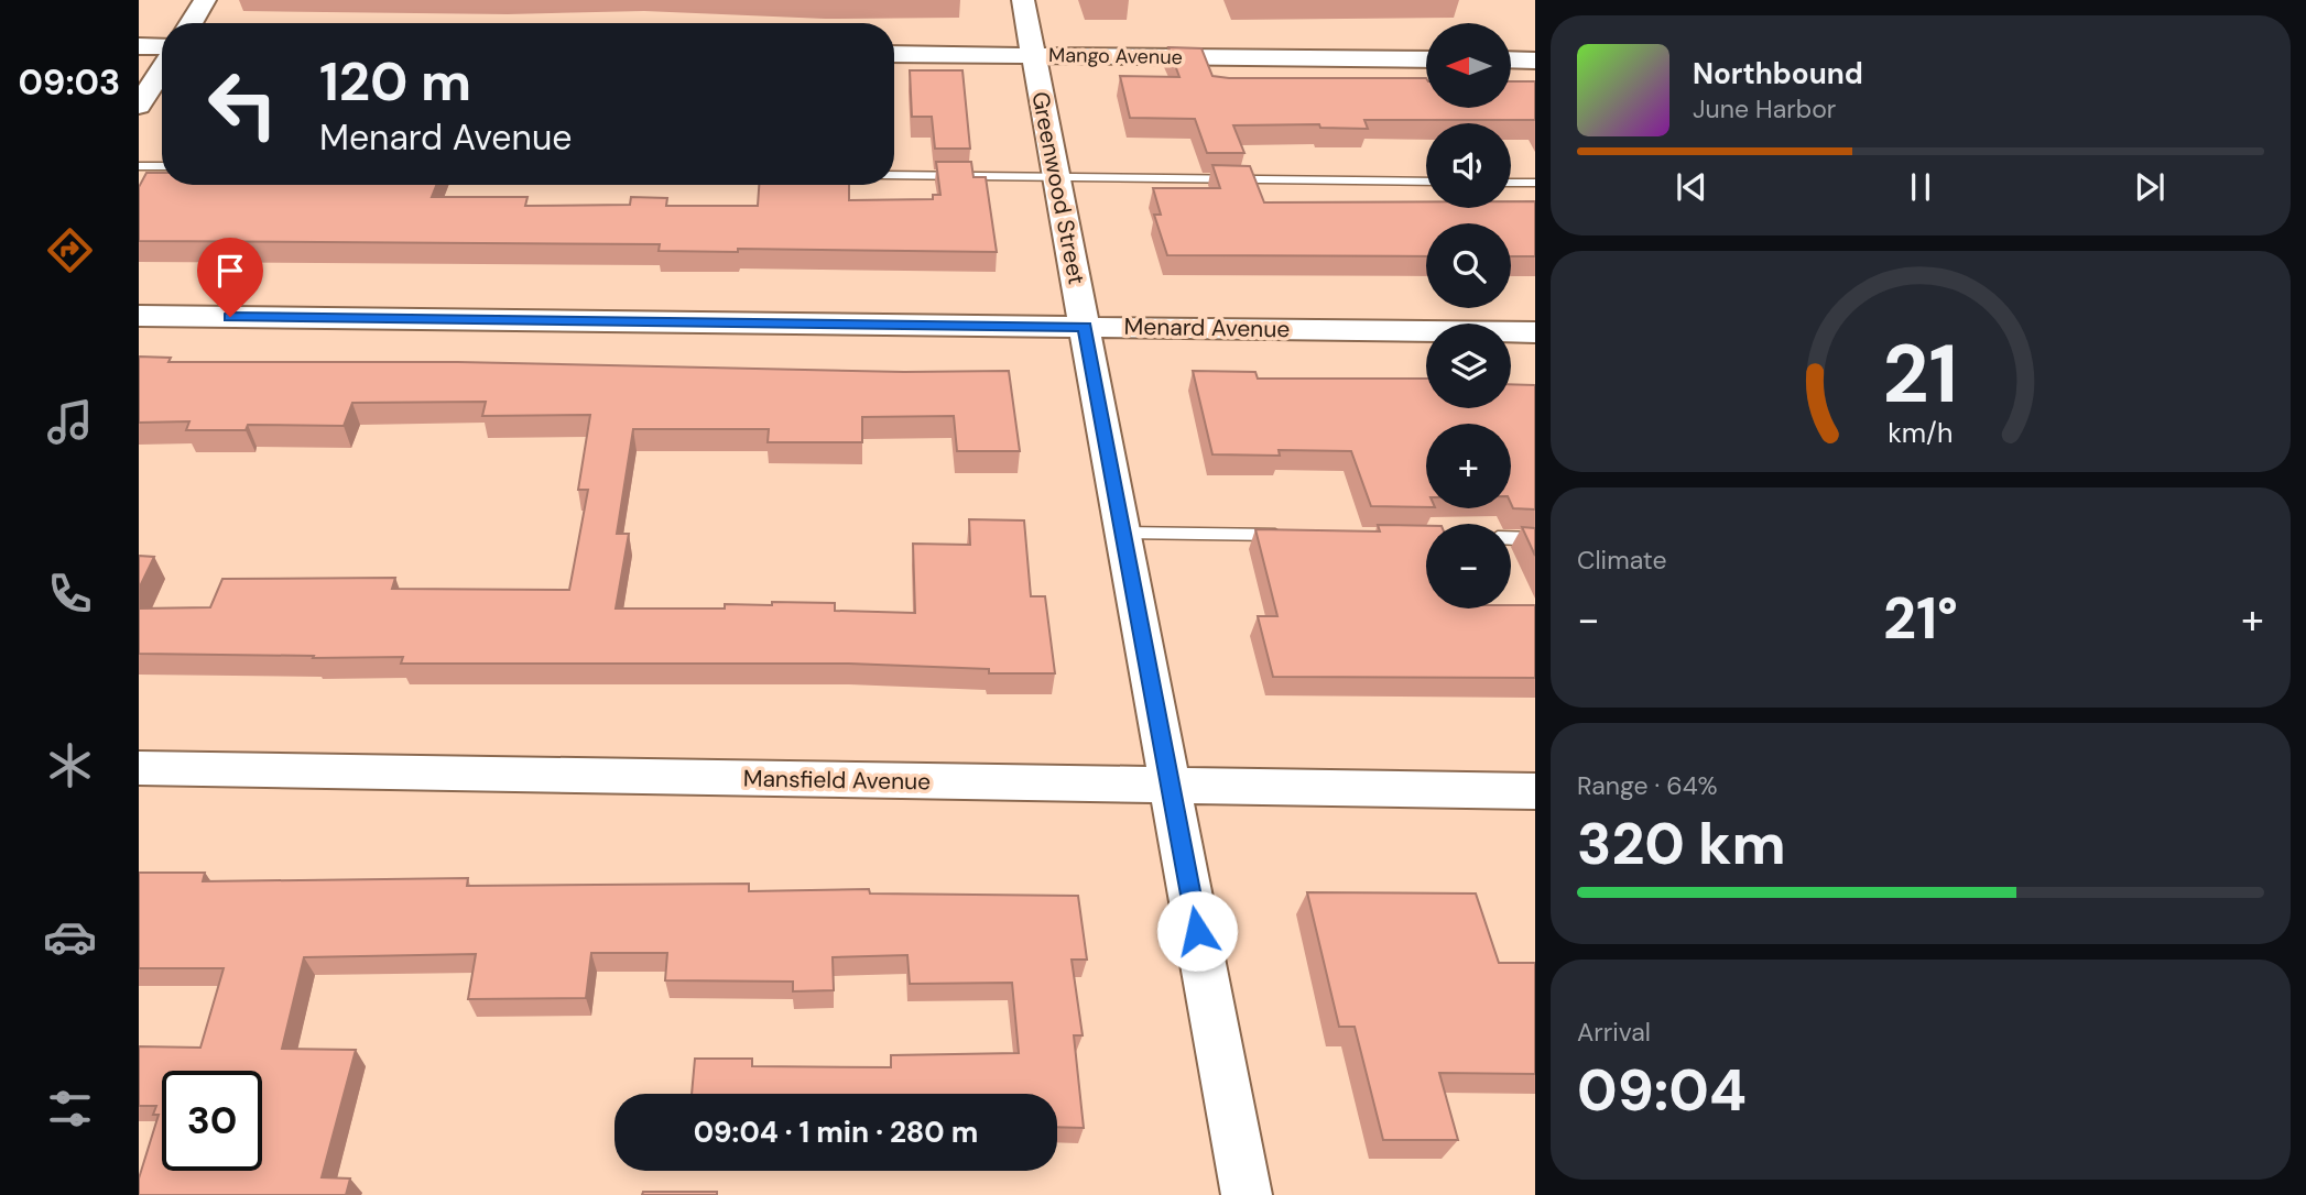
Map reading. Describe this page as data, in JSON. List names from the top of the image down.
{
  "streets": {
    "street": [
      "Mango Avenue",
      "Greenwood Street",
      "Menard Avenue",
      "Mansfield Avenue"
    ]
  },
  "crossings": [
    ["Mango Avenue", "Greenwood Street"],
    ["Greenwood Street", "Menard Avenue"],
    ["Greenwood Street", "Mansfield Avenue"]
  ],
  "north": "left",
  "page": {
    "tabs": "09:03",
    "map_buttons": ["+", "−"],
    "turn": ["120 m", "Menard Avenue"],
    "song": ["Northbound", "June Harbor"],
    "tile": [
      "Climate",
      ["Range · 64%", "320 km"],
      ["Arrival", "09:04"]
    ],
    "heat": ["−", "21°", "+"],
    "limit": "30",
    "trip": "09:04 · 1 min · 280 m",
    "gauge": ["21", "km/h"]
  }
}
